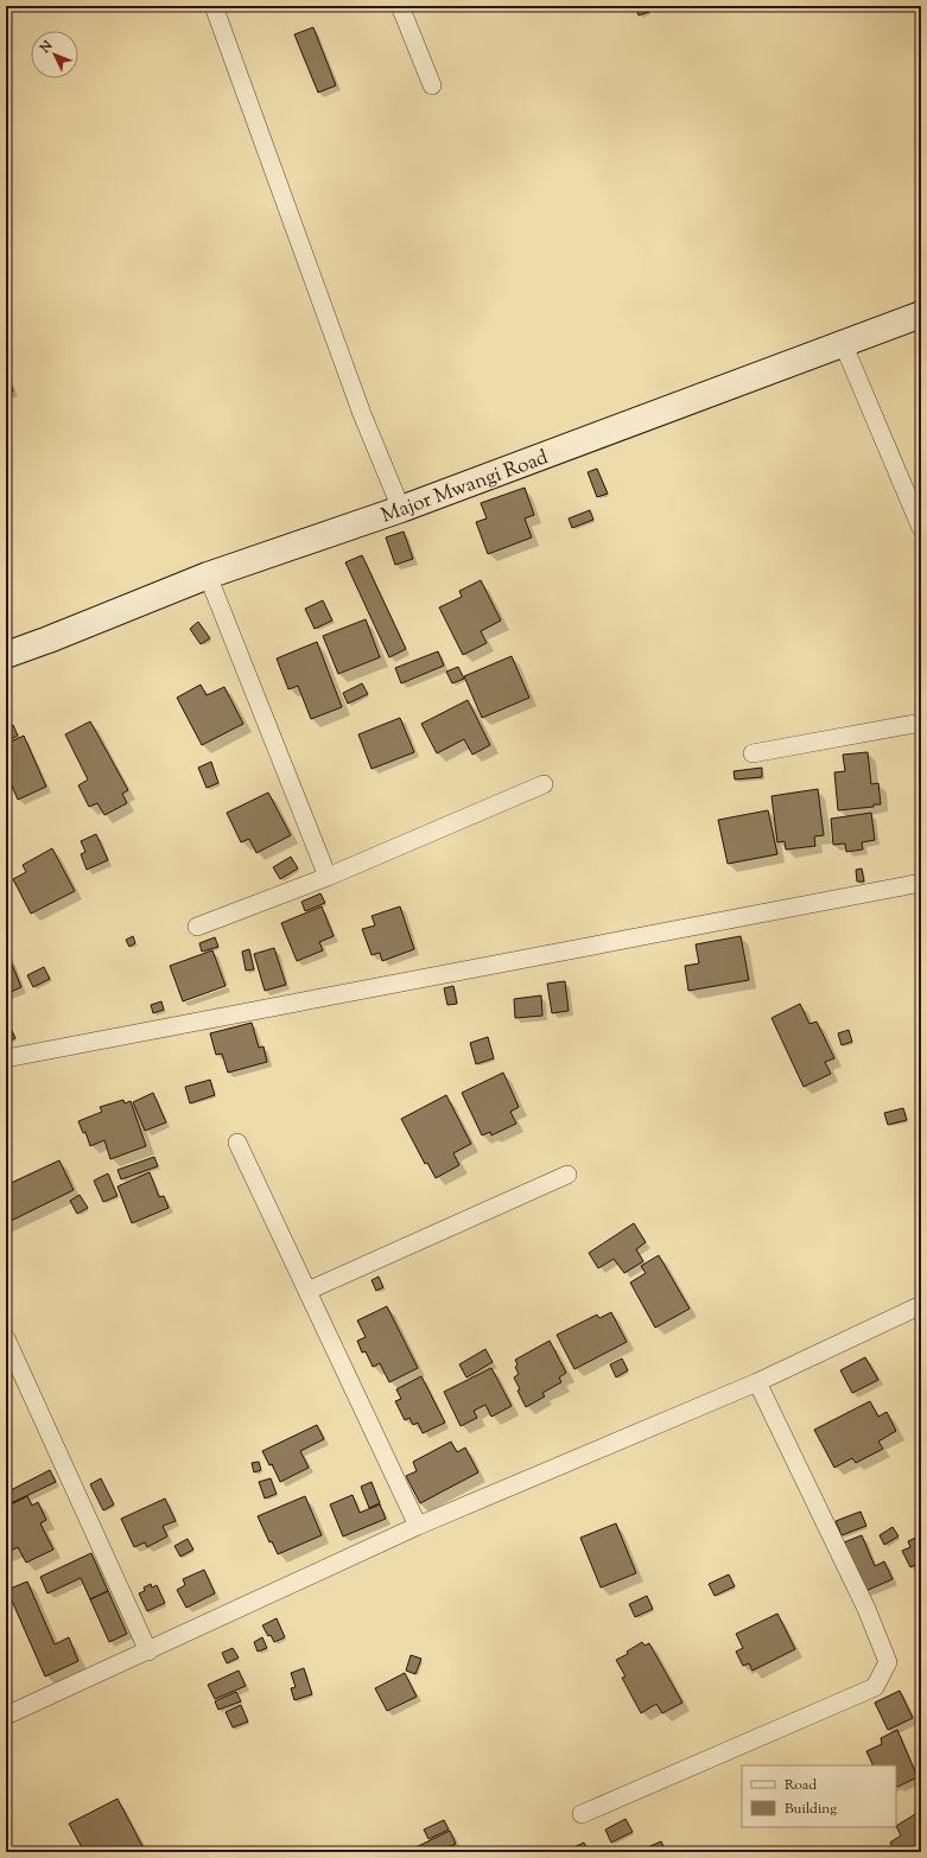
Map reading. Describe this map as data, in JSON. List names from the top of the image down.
{
  "streets": {
    "street": ["Major Mwangi Road"]
  },
  "legend": ["Road", "Building"],
  "north": "top left"
}
